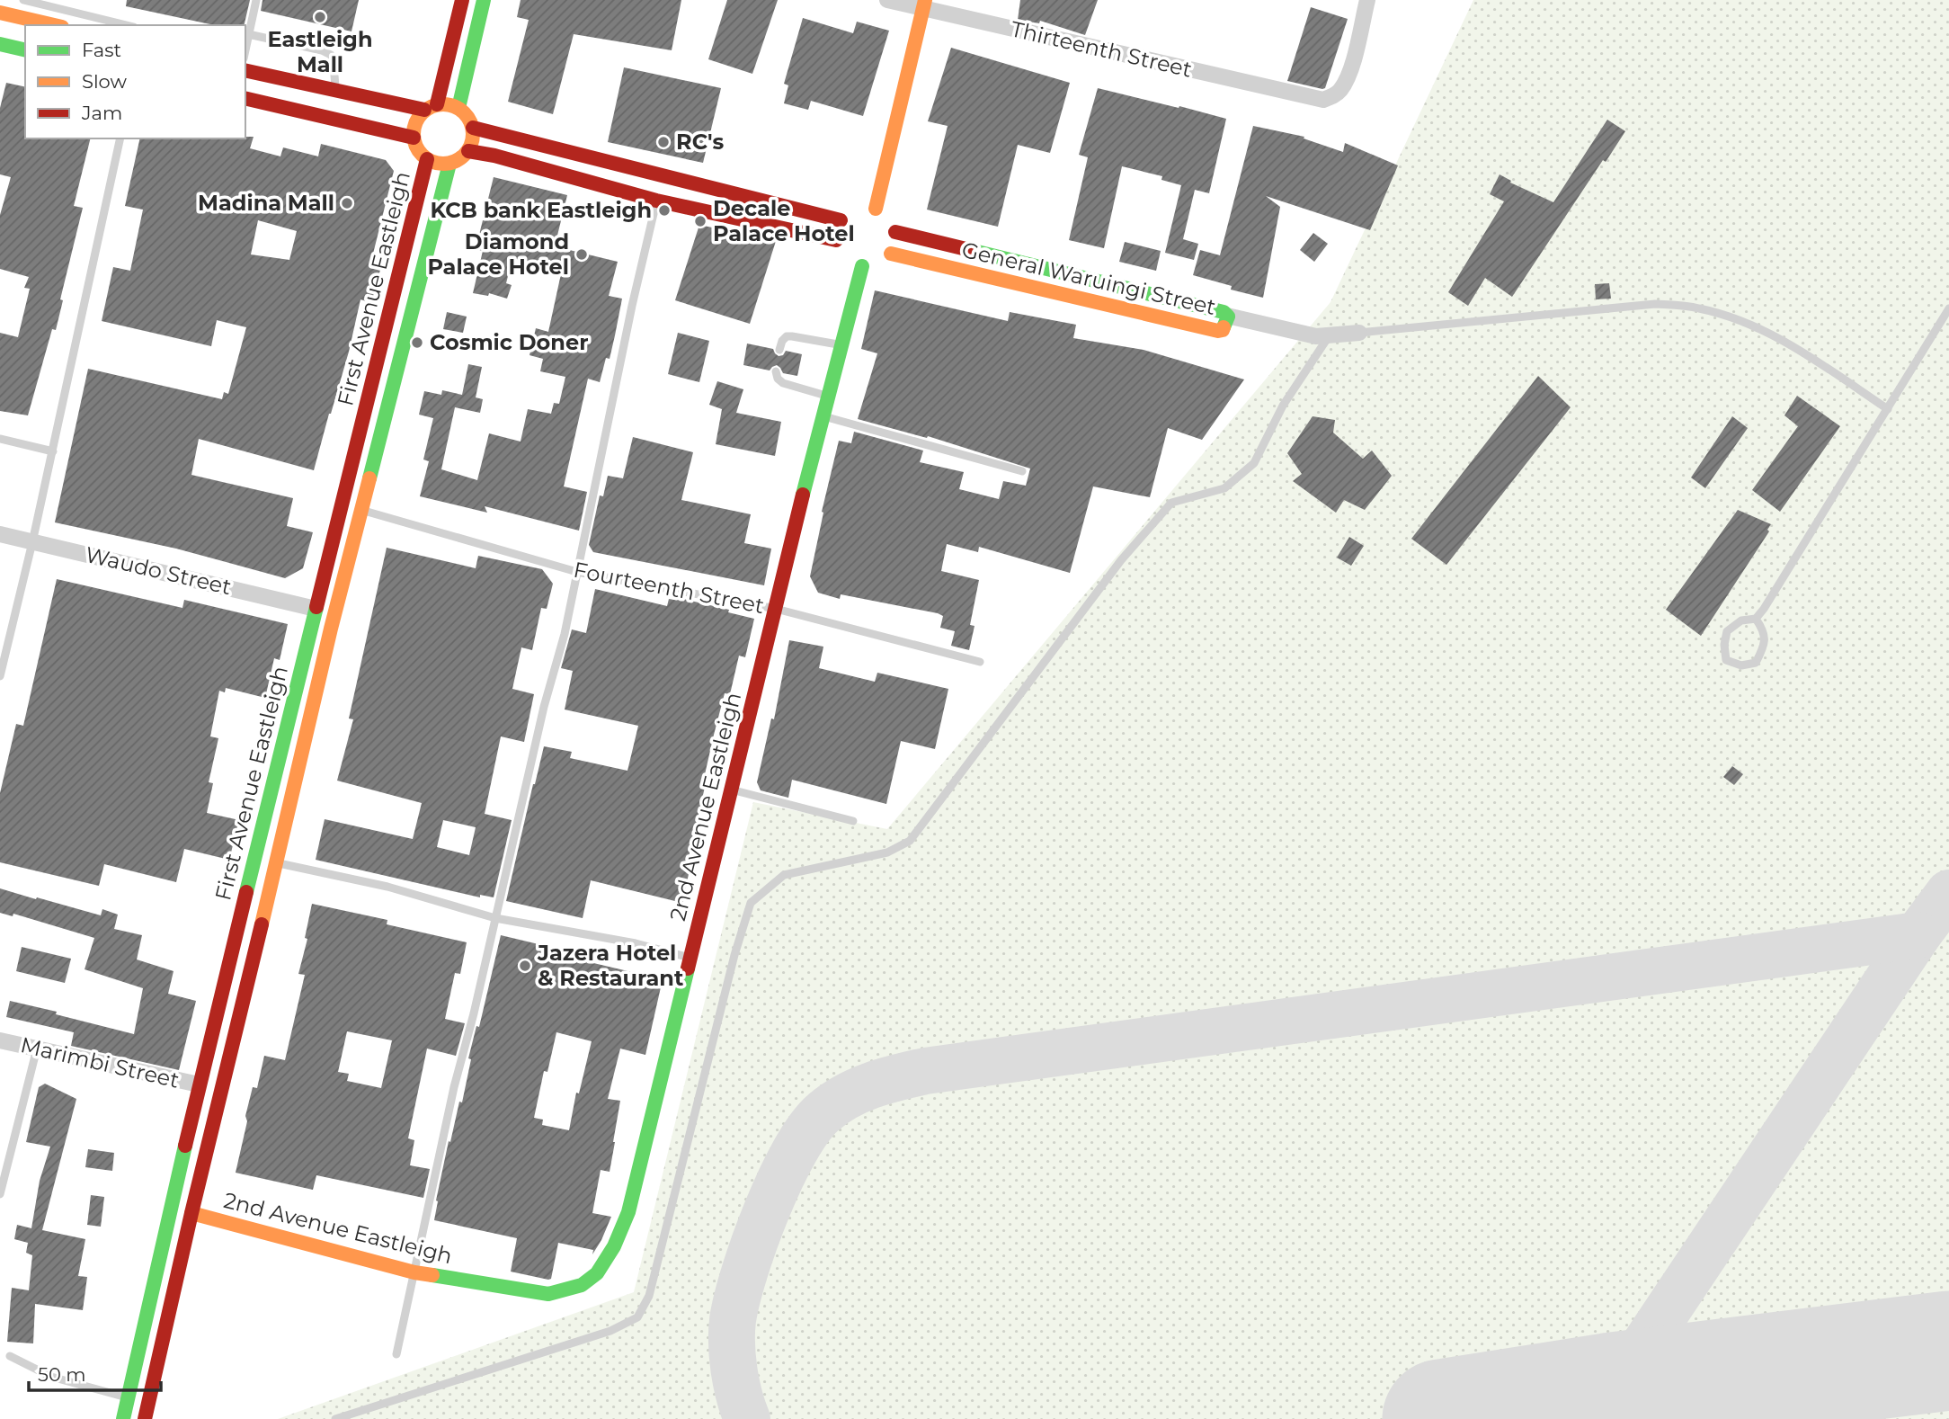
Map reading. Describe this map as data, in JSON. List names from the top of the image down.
{
  "streets": {
    "main road": ["General Waruingi Street", "First Avenue Eastleigh", "2nd Avenue Eastleigh"],
    "street": ["Thirteenth Street", "Waudo Street", "Marimbi Street"],
    "lane": ["Fourteenth Street"]
  },
  "crossings": [
    ["General Waruingi Street", "2nd Avenue Eastleigh"],
    ["First Avenue Eastleigh", "Waudo Street"],
    ["First Avenue Eastleigh", "Fourteenth Street"],
    ["First Avenue Eastleigh", "2nd Avenue Eastleigh"],
    ["First Avenue Eastleigh", "Marimbi Street"],
    ["Fourteenth Street", "2nd Avenue Eastleigh"]
  ],
  "places": [
    "Eastleigh Mall",
    "RC's",
    "Madina Mall",
    "KCB bank Eastleigh",
    "Decale Palace Hotel",
    "Diamond Palace Hotel",
    "Cosmic Doner",
    "Jazera Hotel & Restaurant"
  ],
  "legend": ["Fast", "Slow", "Jam"],
  "scale_bar": "50 m"
}
